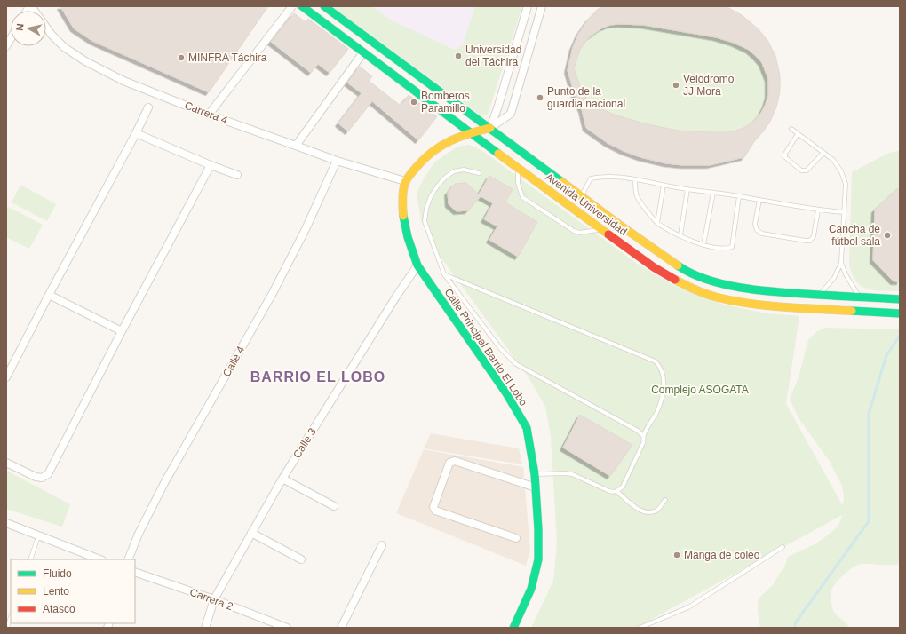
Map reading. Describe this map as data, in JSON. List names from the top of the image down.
{
  "streets": {
    "street": [
      "Carrera 4",
      "Avenida Universidad",
      "Calle Principal Barrio El Lobo",
      "Calle 4",
      "Calle 3",
      "Carrera 2"
    ]
  },
  "crossings": [
    ["Carrera 4", "Calle Principal Barrio El Lobo"],
    ["Carrera 4", "Calle 4"],
    ["Avenida Universidad", "Calle Principal Barrio El Lobo"],
    ["Calle Principal Barrio El Lobo", "Calle 3"],
    ["Calle 3", "Carrera 2"]
  ],
  "districts": ["BARRIO EL LOBO"],
  "parks": ["Complejo ASOGATA"],
  "places": [
    "Universidad del Táchira",
    "MINFRA Táchira",
    "Velódromo JJ Mora",
    "Punto de la guardia nacional",
    "Bomberos Paramillo",
    "Cancha de fútbol sala",
    "Manga de coleo"
  ],
  "legend": ["Fluido", "Lento", "Atasco"],
  "north": "left"
}
